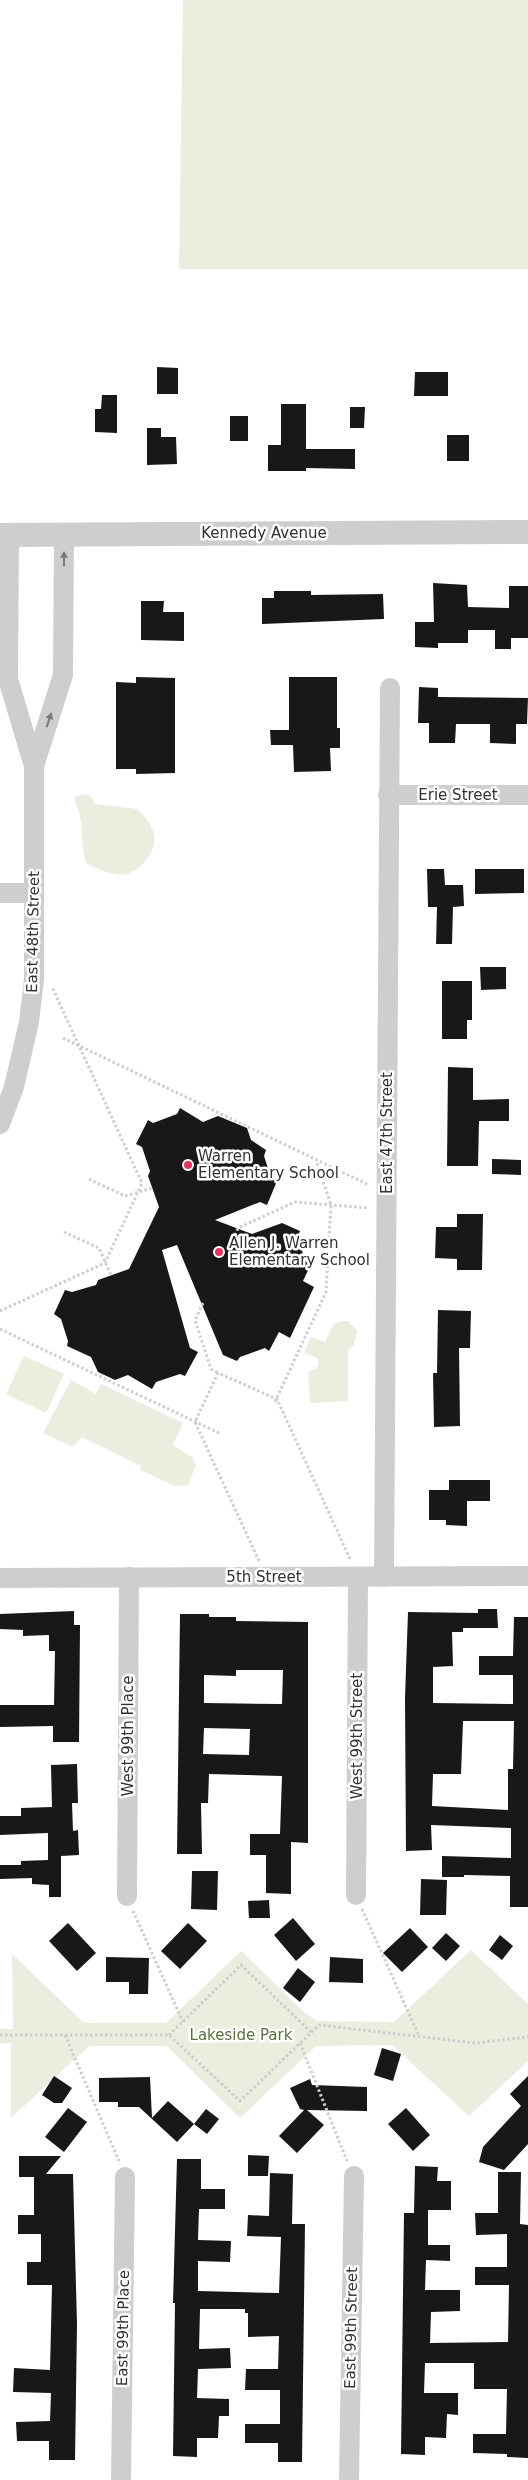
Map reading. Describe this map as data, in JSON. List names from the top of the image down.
{
  "streets": {
    "street": [
      "Kennedy Avenue",
      "Erie Street",
      "East 48th Street",
      "East 47th Street",
      "5th Street",
      "West 99th Place",
      "West 99th Street",
      "East 99th Place",
      "East 99th Street"
    ]
  },
  "crossings": [
    ["Kennedy Avenue", "East 48th Street"],
    ["Erie Street", "East 47th Street"],
    ["East 47th Street", "5th Street"],
    ["5th Street", "West 99th Place"],
    ["5th Street", "West 99th Street"]
  ],
  "parks": ["Lakeside Park"],
  "places": ["Warren Elementary School", "Allen J. Warren Elementary School"]
}
